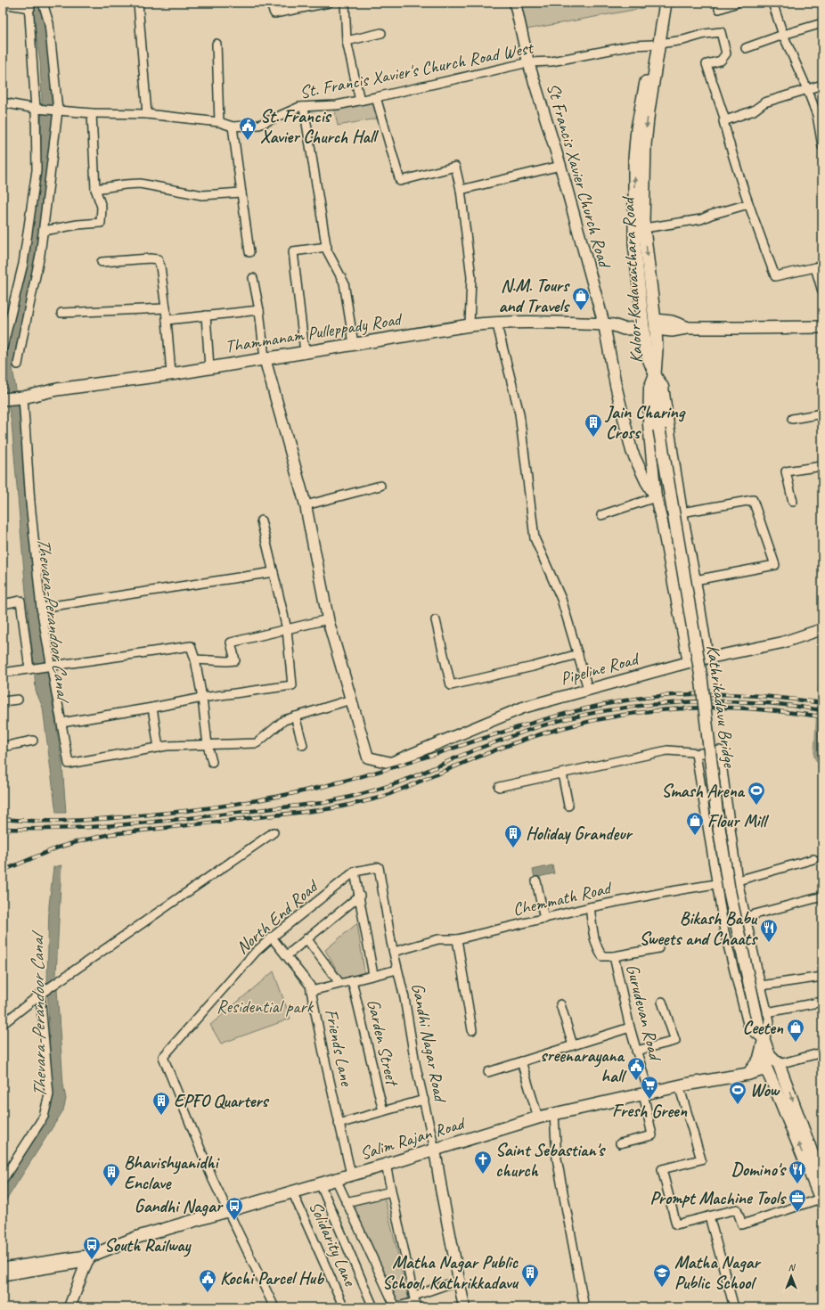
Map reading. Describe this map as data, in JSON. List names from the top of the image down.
{
  "streets": {
    "main road": [
      "Kaloor-Kadavanthara Road",
      "Thammanam Pulleppady Road",
      "Kathrikadavu Bridge",
      "Salim Rajan Road"
    ],
    "street": [
      "St. Francis Xavier's Church Road West",
      "St Francis Xavier Church Road",
      "Pipeline Road",
      "Chemmath Road",
      "North End Road",
      "Gurudevan Road",
      "Garden Street",
      "Gandhi Nagar Road",
      "Friends Lane",
      "Solidarity Lane"
    ]
  },
  "crossings": [
    ["St. Francis Xavier's Church Road West", "St Francis Xavier Church Road"],
    ["St. Francis Xavier's Church Road West", "Kaloor-Kadavanthara Road"],
    ["St Francis Xavier Church Road", "Thammanam Pulleppady Road"],
    ["Kaloor-Kadavanthara Road", "Thammanam Pulleppady Road"],
    ["Kaloor-Kadavanthara Road", "Kathrikadavu Bridge"],
    ["Chemmath Road", "Gurudevan Road"],
    ["Chemmath Road", "Gandhi Nagar Road"],
    ["North End Road", "Gandhi Nagar Road"],
    ["North End Road", "Friends Lane"],
    ["North End Road", "Salim Rajan Road"],
    ["Gurudevan Road", "Salim Rajan Road"],
    ["Gandhi Nagar Road", "Salim Rajan Road"],
    ["Friends Lane", "Salim Rajan Road"],
    ["Salim Rajan Road", "Solidarity Lane"]
  ],
  "water": ["Thevara-Perandoor Canal"],
  "parks": ["Residential park"],
  "places": {
    "public building": ["St. Francis Xavier Church Hall", "sreenarayana hall", "Kochi Parcel Hub"],
    "shop": ["N.M. Tours and Travels", "Flour Mill", "Ceeten"],
    "building": [
      "Jain Charing Cross",
      "Holiday Grandeur",
      "EPFO Quarters",
      "Bhavishyanidhi Enclave",
      "Matha Nagar Public School, Kathrikkadavu"
    ],
    "sports": ["Smash Arena", "Wow"],
    "restaurant": ["Bikash Babu Sweets and Chaats", "Domino's"],
    "supermarket": ["Fresh Green"],
    "church": ["Saint Sebastian's church"],
    "office": ["Prompt Machine Tools"],
    "bus stop": ["Gandhi Nagar", "South Railway"],
    "school or university": ["Matha Nagar Public School"]
  },
  "north": "top"
}
